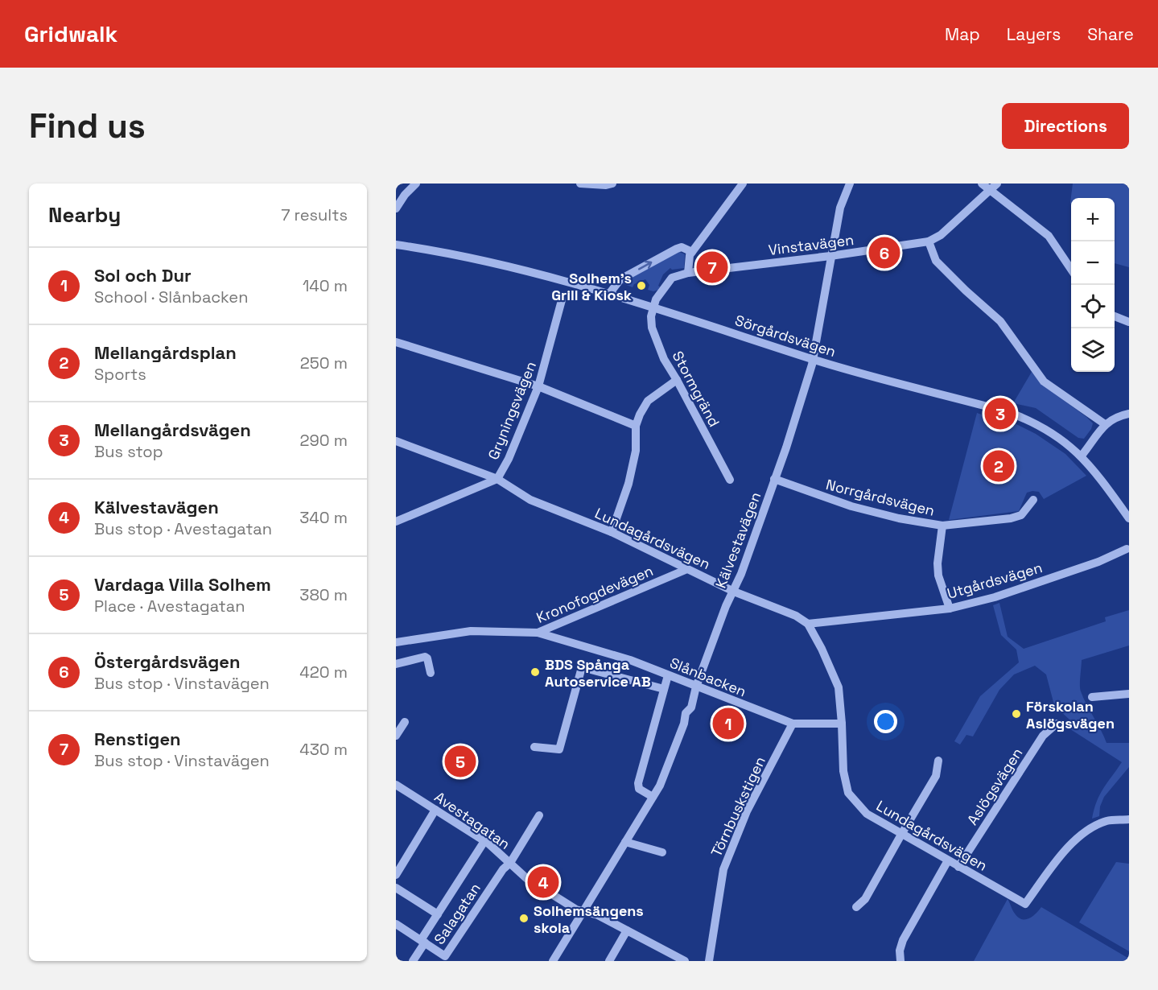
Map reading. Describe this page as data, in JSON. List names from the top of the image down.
{
  "streets": {
    "street": [
      "Vinstavägen",
      "Sörgårdsvägen",
      "Stormgränd",
      "Gryningsvägen",
      "Norrgårdsvägen",
      "Lundagårdsvägen",
      "Kälvestavägen",
      "Utgårdsvägen",
      "Kronofogdevägen",
      "Slånbacken",
      "Aslögsvägen",
      "Törnbuskstigen",
      "Avestagatan",
      "Salagatan"
    ]
  },
  "crossings": [
    ["Vinstavägen", "Sörgårdsvägen"],
    ["Vinstavägen", "Stormgränd"],
    ["Vinstavägen", "Kälvestavägen"],
    ["Sörgårdsvägen", "Stormgränd"],
    ["Sörgårdsvägen", "Kälvestavägen"],
    ["Gryningsvägen", "Lundagårdsvägen"],
    ["Norrgårdsvägen", "Kälvestavägen"],
    ["Lundagårdsvägen", "Kälvestavägen"],
    ["Lundagårdsvägen", "Utgårdsvägen"],
    ["Lundagårdsvägen", "Kronofogdevägen"],
    ["Lundagårdsvägen", "Slånbacken"],
    ["Lundagårdsvägen", "Aslögsvägen"],
    ["Kälvestavägen", "Slånbacken"],
    ["Kälvestavägen", "Avestagatan"],
    ["Kronofogdevägen", "Slånbacken"],
    ["Slånbacken", "Törnbuskstigen"],
    ["Avestagatan", "Salagatan"]
  ],
  "places": [
    "Solhem's Grill & Kiosk",
    "BDS Spånga Autoservice AB",
    "Förskolan Aslögsvägen",
    "Solhemsängens skola"
  ],
  "page": {
    "header": "Gridwalk",
    "nav": ["Map", "Layers", "Share"],
    "buttons": "Directions",
    "title": "Find us",
    "heading": ["Nearby", "7 results"],
    "map_buttons": ["+", "−"],
    "pins": [
      "6",
      "7",
      "3",
      "2",
      "1",
      "5",
      "4"
    ],
    "list": [
      {
        "mark": "1",
        "name": "Sol och Dur",
        "note": "School · Slånbacken",
        "value": "140 m"
      },
      {
        "mark": "2",
        "name": "Mellangårdsplan",
        "note": "Sports",
        "value": "250 m"
      },
      {
        "mark": "3",
        "name": "Mellangårdsvägen",
        "note": "Bus stop",
        "value": "290 m"
      },
      {
        "mark": "4",
        "name": "Kälvestavägen",
        "note": "Bus stop · Avestagatan",
        "value": "340 m"
      },
      {
        "mark": "5",
        "name": "Vardaga Villa Solhem",
        "note": "Place · Avestagatan",
        "value": "380 m"
      },
      {
        "mark": "6",
        "name": "Östergårdsvägen",
        "note": "Bus stop · Vinstavägen",
        "value": "420 m"
      },
      {
        "mark": "7",
        "name": "Renstigen",
        "note": "Bus stop · Vinstavägen",
        "value": "430 m"
      }
    ]
  }
}
